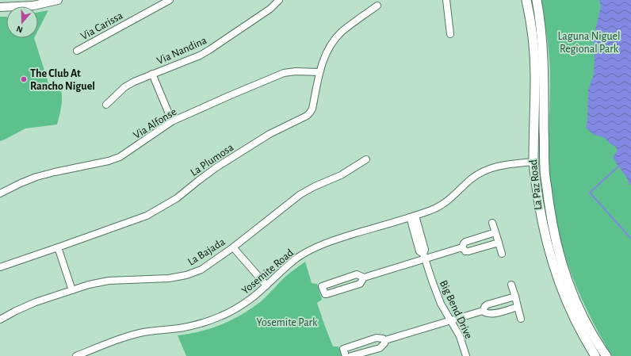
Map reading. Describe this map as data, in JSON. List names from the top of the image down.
{
  "streets": {
    "main road": ["La Paz Road"],
    "street": [
      "Via Carissa",
      "Via Nandina",
      "Via Alfonse",
      "La Plumosa",
      "La Bajada",
      "Yosemite Road",
      "Big Bend Drive"
    ]
  },
  "crossings": [
    ["Via Alfonse", "La Plumosa"],
    ["La Paz Road", "Yosemite Road"],
    ["Yosemite Road", "Big Bend Drive"]
  ],
  "parks": ["Laguna Niguel Regional Park", "Yosemite Park"],
  "places": ["The Club At Rancho Niguel"],
  "north": "bottom"
}
